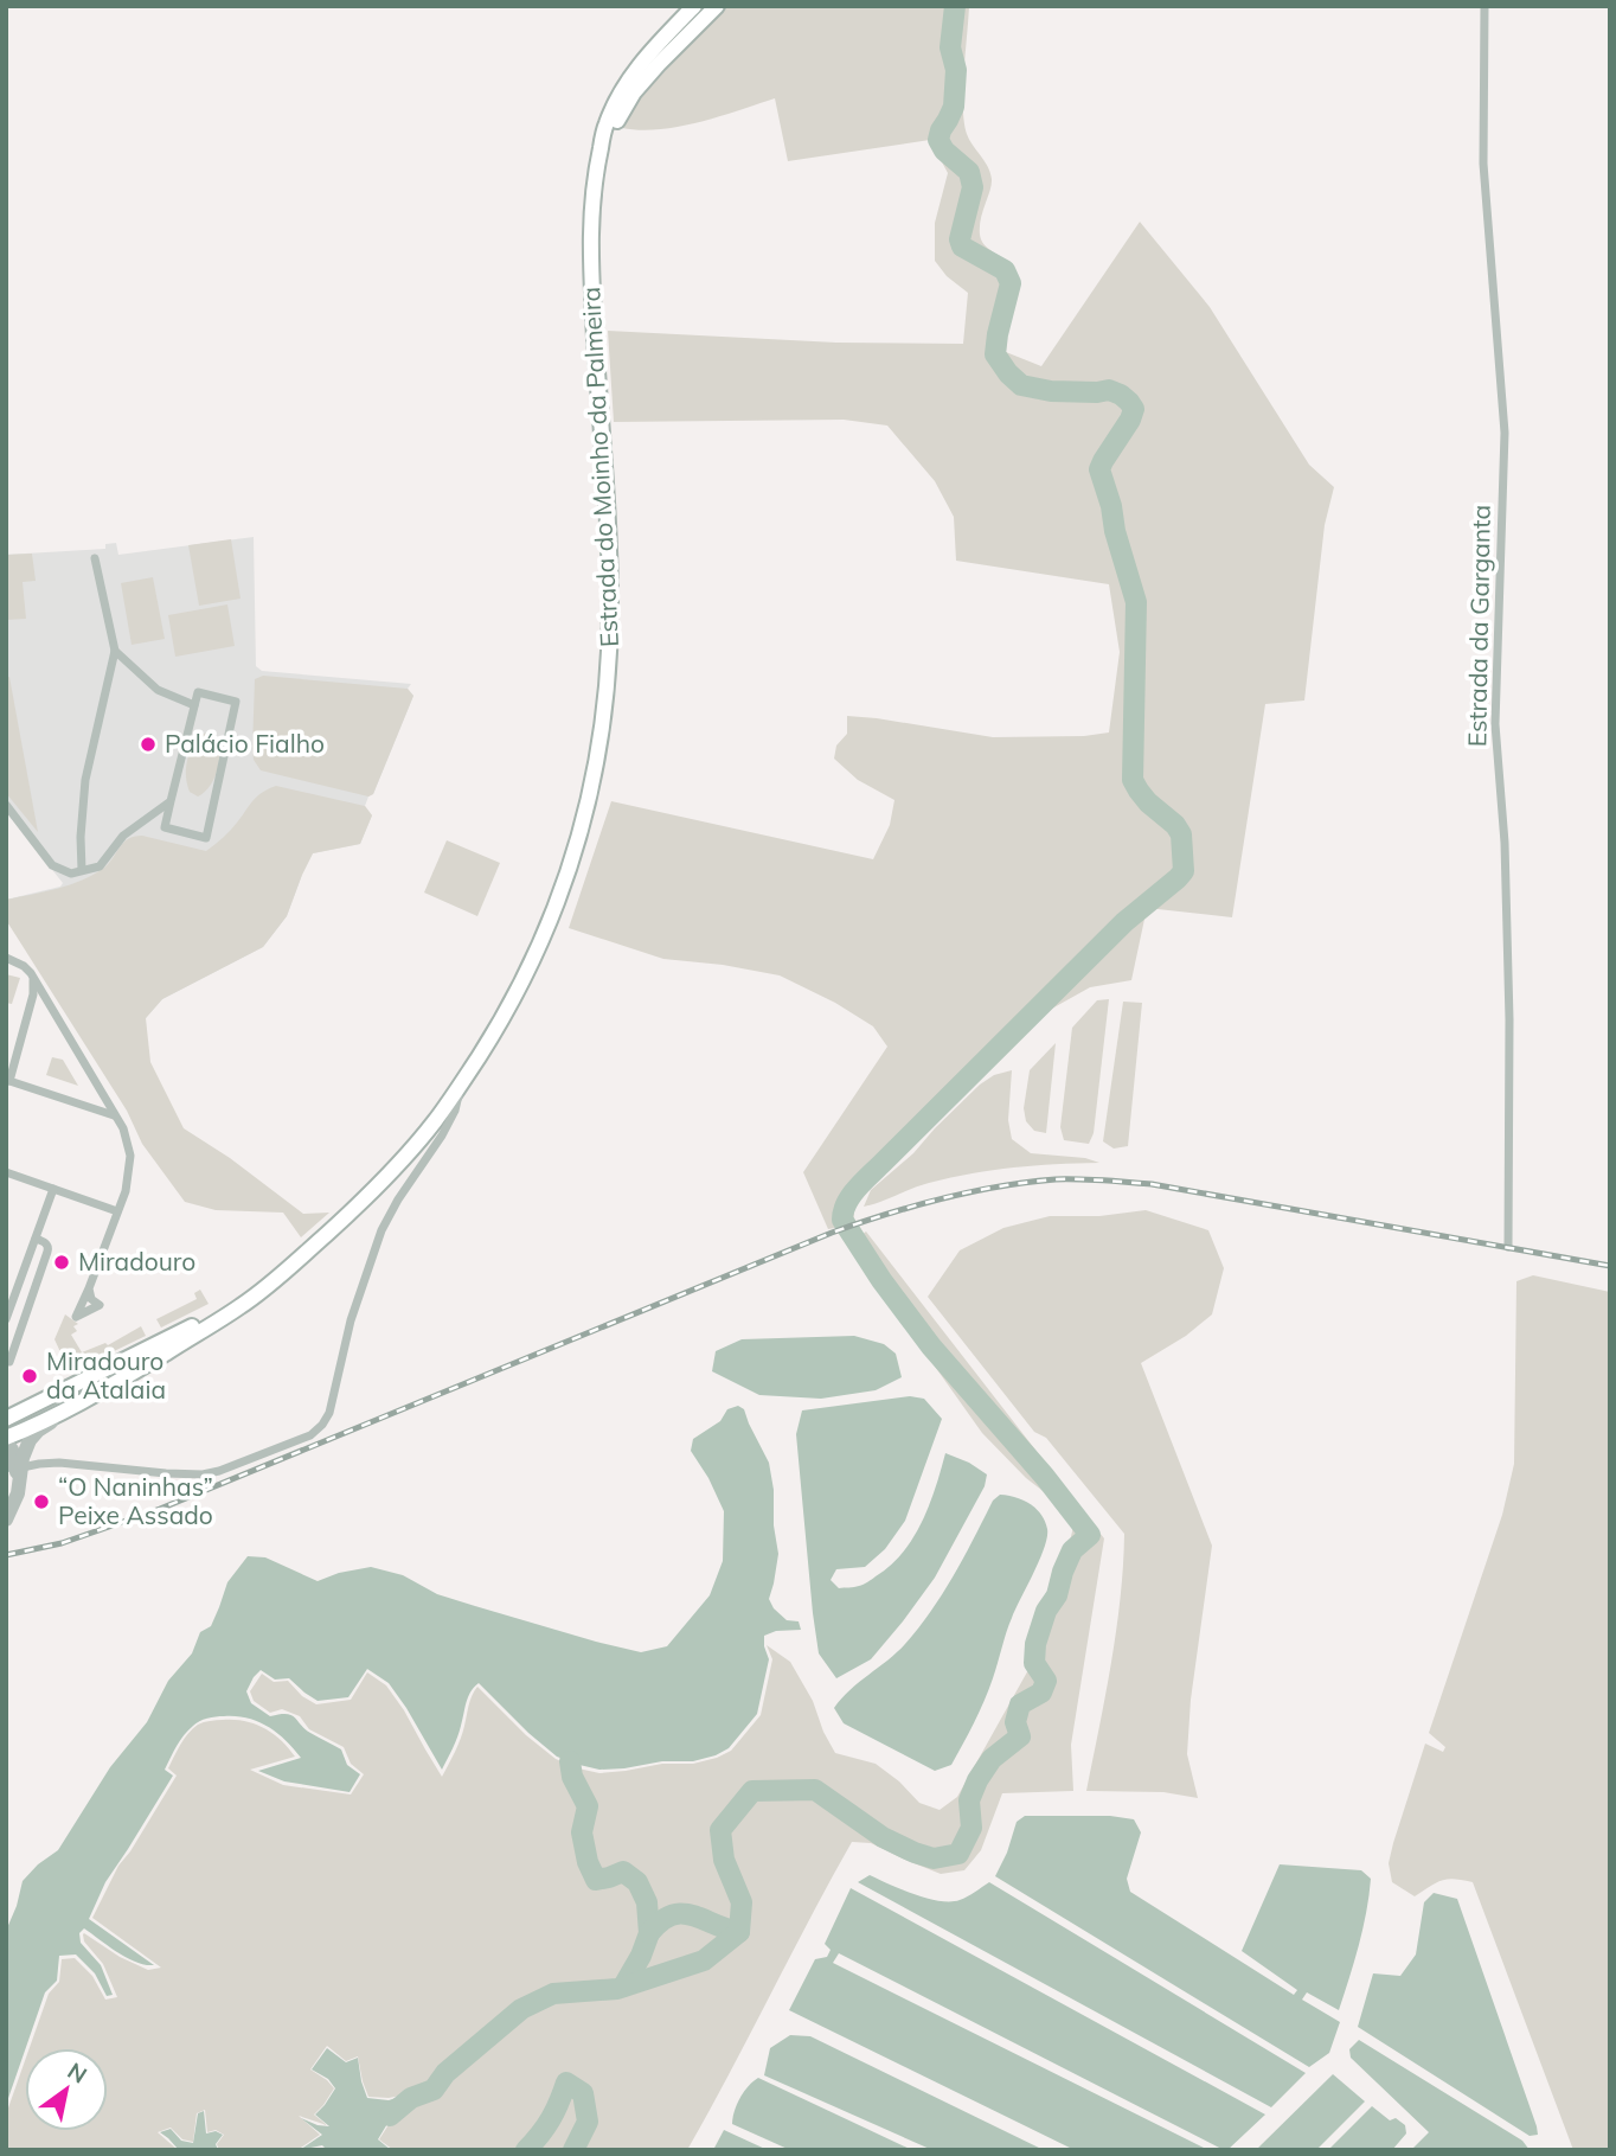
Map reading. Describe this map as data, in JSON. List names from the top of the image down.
{
  "streets": {
    "main road": ["Estrada do Moinho da Palmeira"],
    "street": ["Estrada da Garganta"]
  },
  "places": [
    "Palácio Fialho",
    "Miradouro",
    "Miradouro da Atalaia",
    "“O Naninhas” Peixe Assado"
  ],
  "north": "top right"
}
